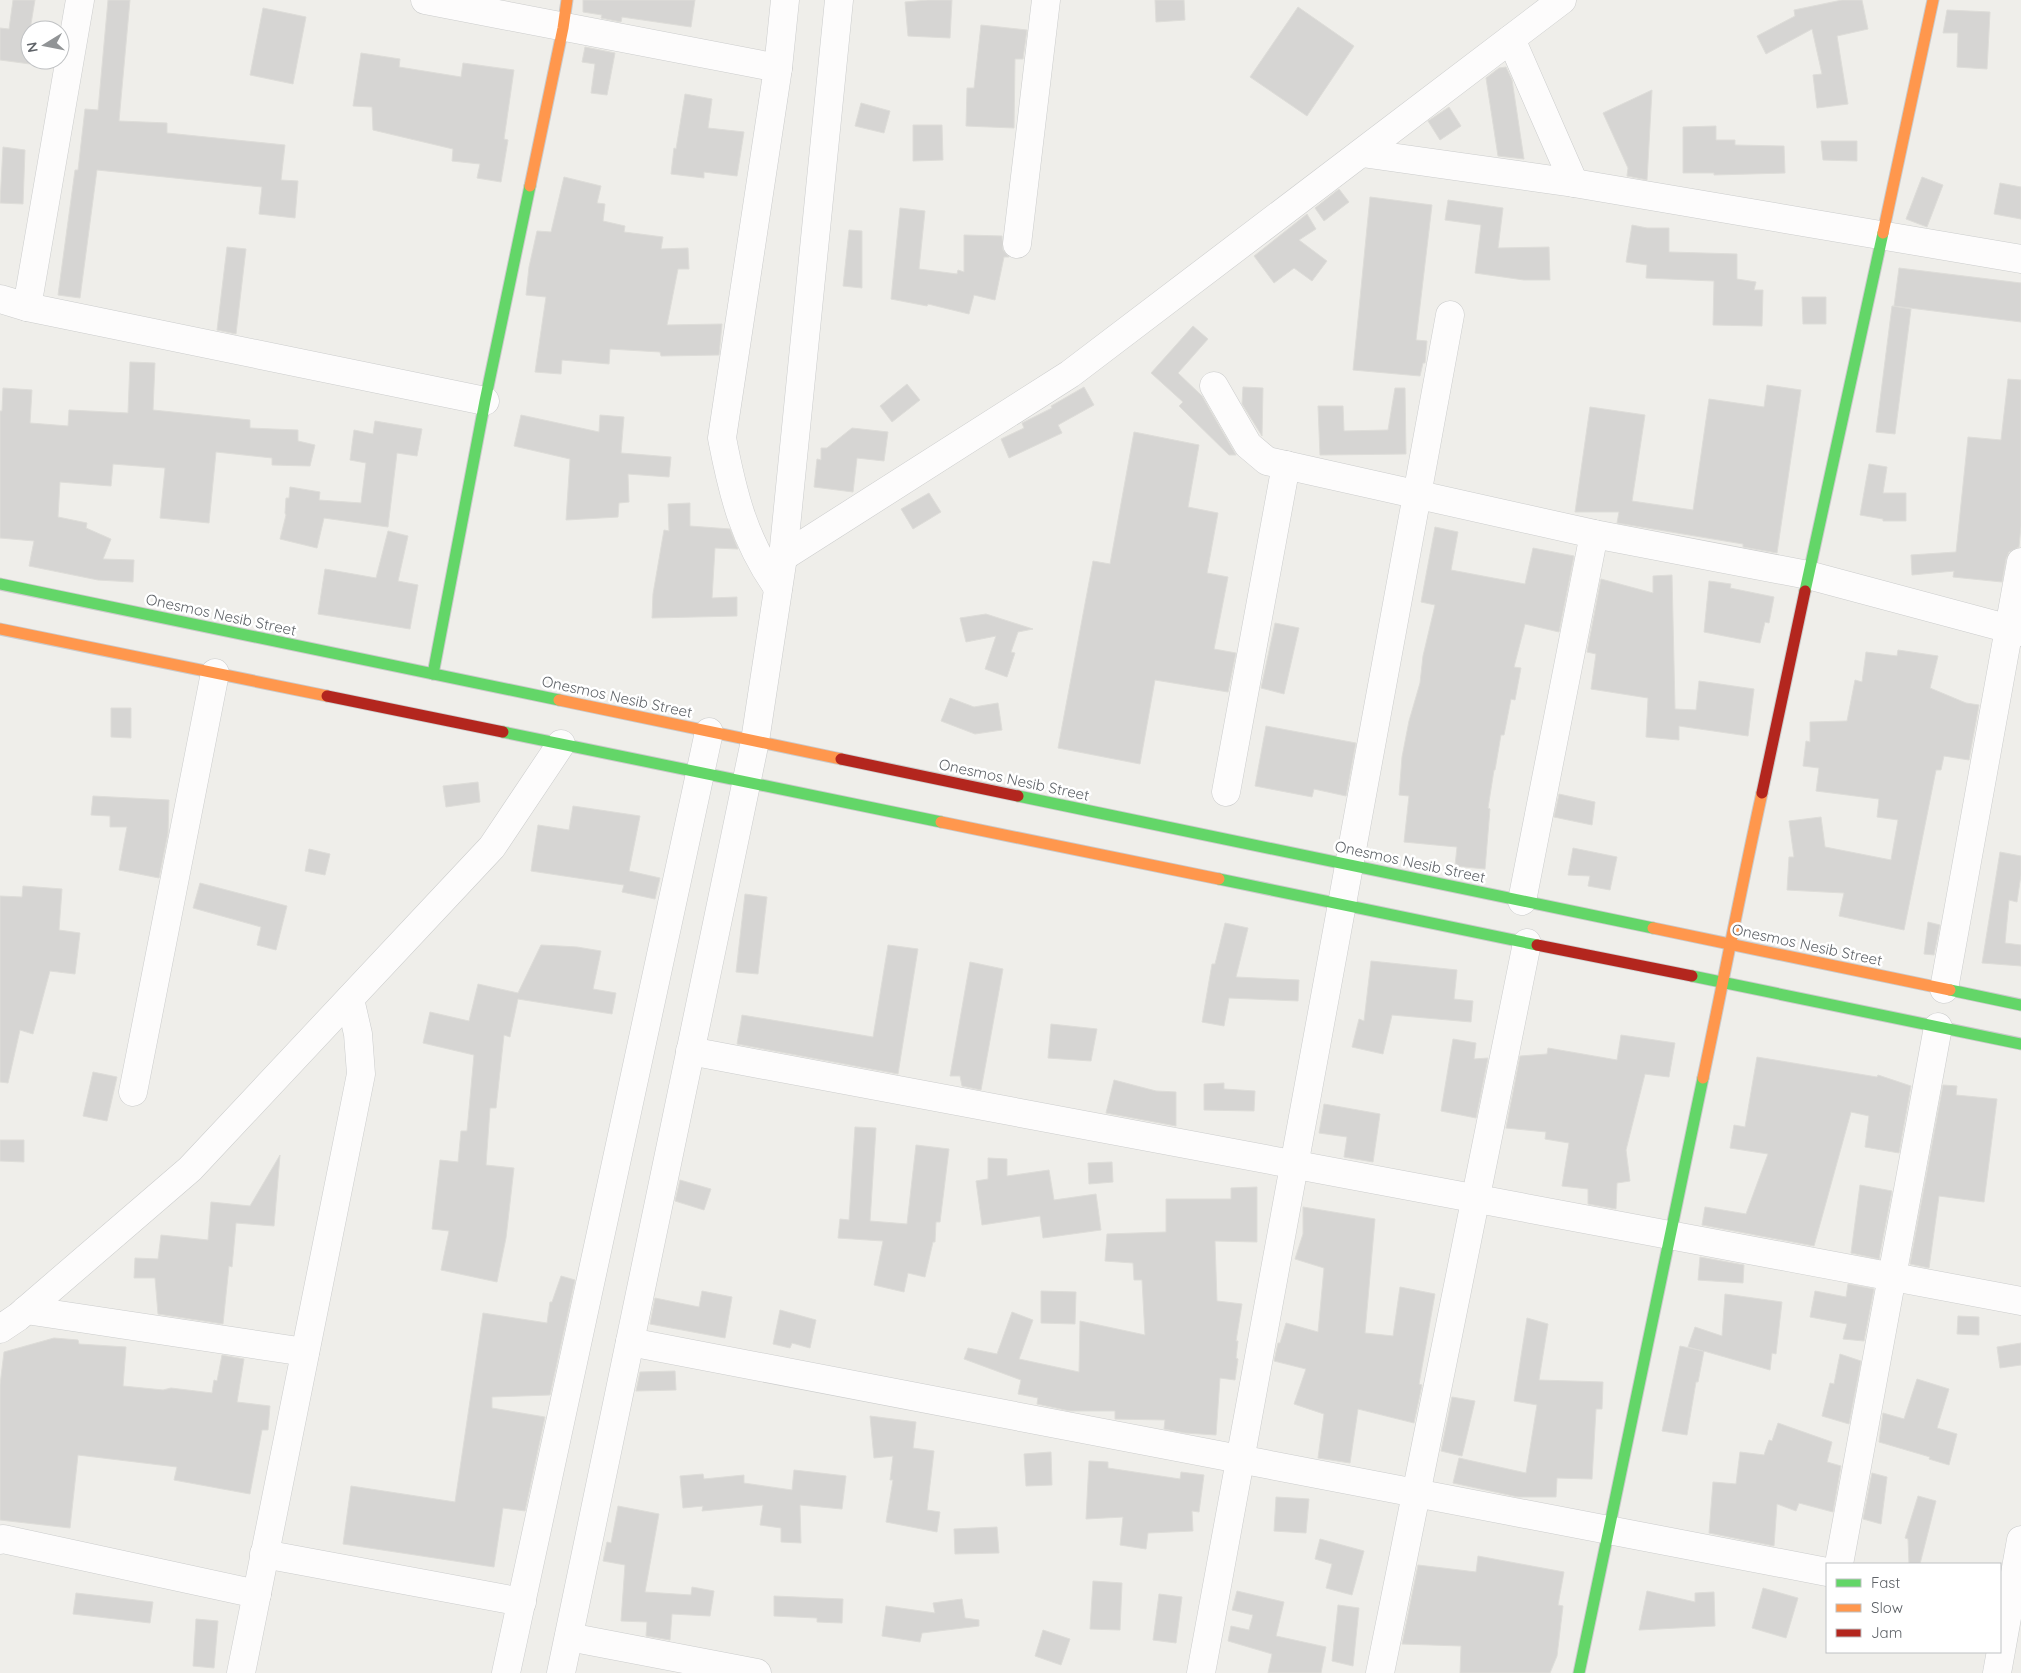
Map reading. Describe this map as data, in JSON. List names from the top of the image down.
{
  "streets": {
    "street": ["Onesmos Nesib Street"]
  },
  "legend": ["Fast", "Slow", "Jam"],
  "north": "left"
}
